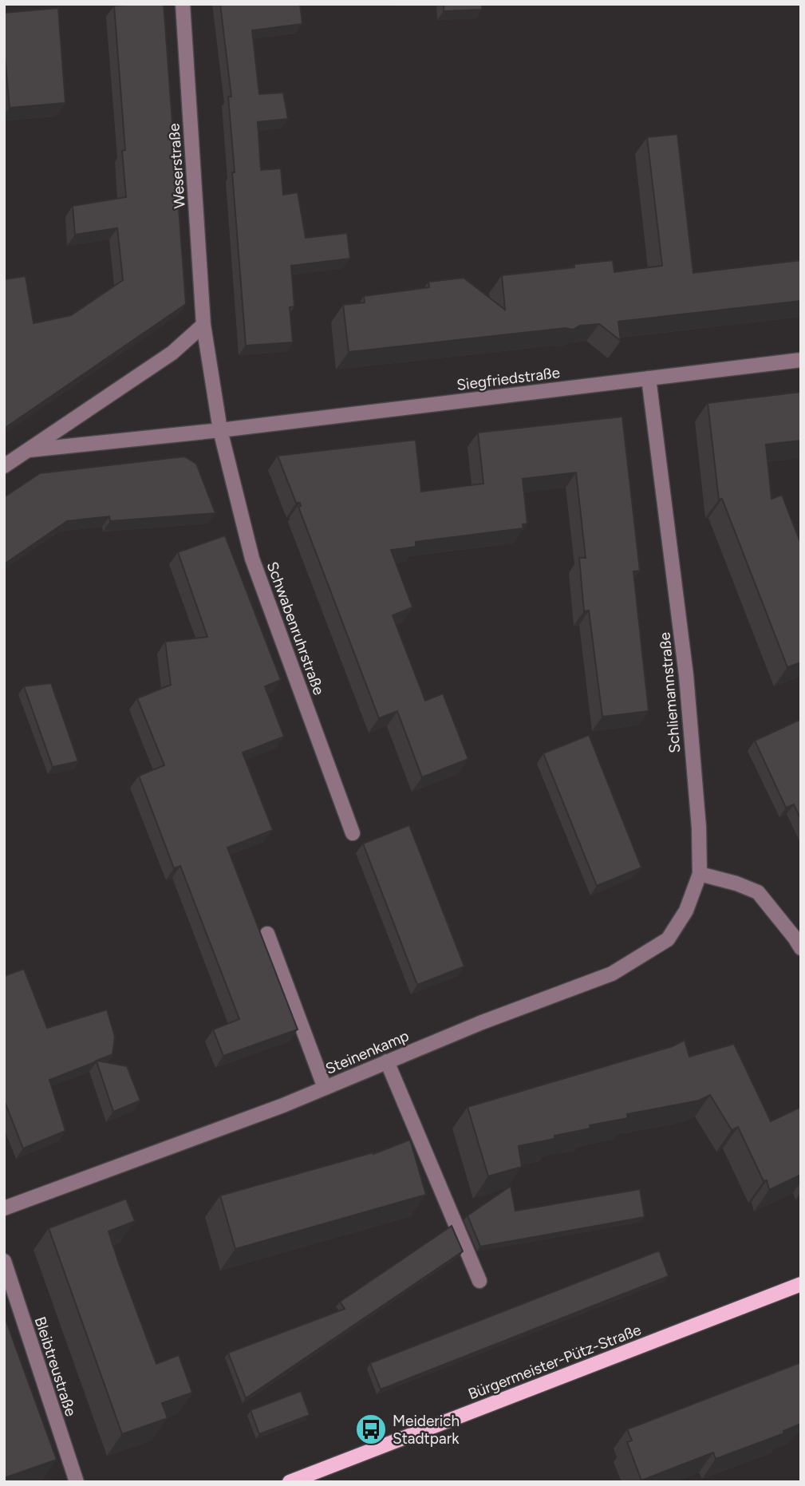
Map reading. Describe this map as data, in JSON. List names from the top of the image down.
{
  "streets": {
    "main road": ["Bürgermeister-Pütz-Straße"],
    "street": [
      "Weserstraße",
      "Siegfriedstraße",
      "Schwabenruhrstraße",
      "Schliemannstraße",
      "Steinenkamp",
      "Bleibtreustraße"
    ]
  },
  "crossings": [
    ["Weserstraße", "Siegfriedstraße"],
    ["Weserstraße", "Schwabenruhrstraße"],
    ["Siegfriedstraße", "Schwabenruhrstraße"],
    ["Siegfriedstraße", "Schliemannstraße"],
    ["Schliemannstraße", "Steinenkamp"]
  ],
  "places": {
    "bus stop": ["Meiderich Stadtpark"]
  }
}
